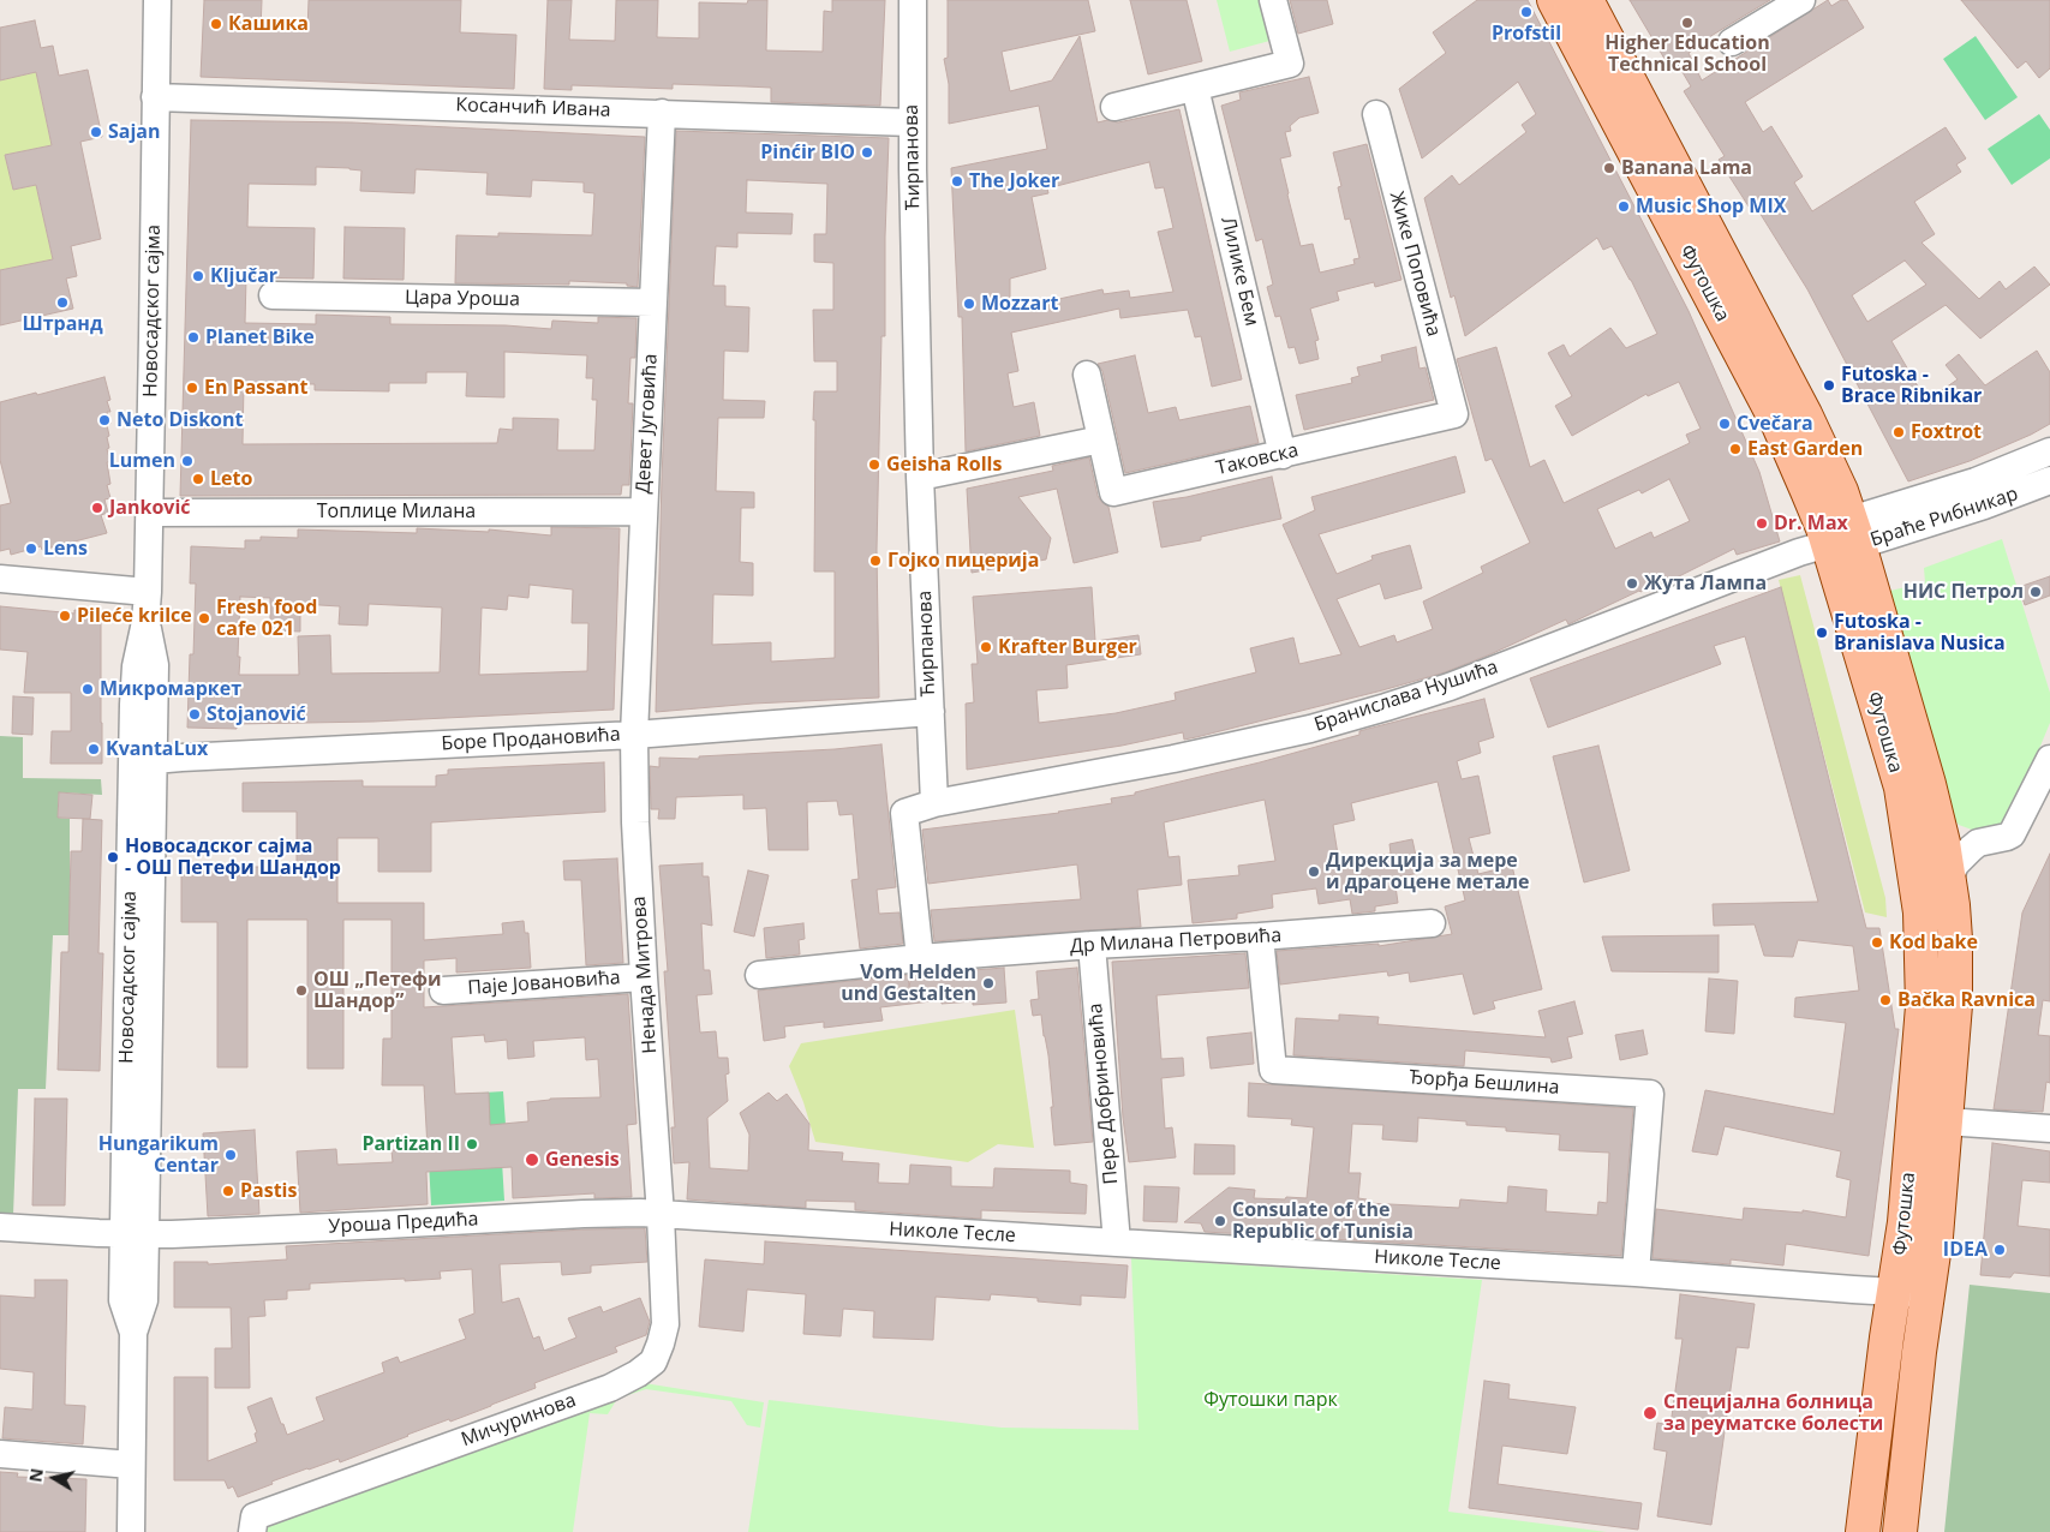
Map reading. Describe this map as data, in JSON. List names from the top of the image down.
{
  "streets": {
    "main road": ["Футошка"],
    "street": [
      "Косанчић Ивана",
      "Ћирпанова",
      "Жике Поповића",
      "Лилике Бем",
      "Цара Уроша",
      "Новосадског сајма",
      "Девет Југовића",
      "Таковска",
      "Топлице Милана",
      "Браће Рибникар",
      "Бранислава Нушића",
      "Боре Продановића",
      "Др Милана Петровића",
      "Ненада Митрова",
      "Паје Јовановића",
      "Ђорђа Бешлина",
      "Пере Добриновића",
      "Уроша Предића",
      "Николе Тесле",
      "Мичуринова"
    ]
  },
  "crossings": [
    ["Косанчић Ивана", "Ћирпанова"],
    ["Косанчић Ивана", "Новосадског сајма"],
    ["Косанчић Ивана", "Девет Југовића"],
    ["Ћирпанова", "Бранислава Нушића"],
    ["Ћирпанова", "Боре Продановића"],
    ["Жике Поповића", "Таковска"],
    ["Лилике Бем", "Таковска"],
    ["Футошка", "Браће Рибникар"],
    ["Футошка", "Бранислава Нушића"],
    ["Футошка", "Николе Тесле"],
    ["Цара Уроша", "Девет Југовића"],
    ["Новосадског сајма", "Топлице Милана"],
    ["Новосадског сајма", "Боре Продановића"],
    ["Новосадског сајма", "Уроша Предића"],
    ["Девет Југовића", "Топлице Милана"],
    ["Девет Југовића", "Боре Продановића"],
    ["Девет Југовића", "Ненада Митрова"],
    ["Браће Рибникар", "Бранислава Нушића"],
    ["Боре Продановића", "Ненада Митрова"],
    ["Др Милана Петровића", "Ђорђа Бешлина"],
    ["Др Милана Петровића", "Пере Добриновића"],
    ["Ненада Митрова", "Паје Јовановића"],
    ["Ненада Митрова", "Уроша Предића"],
    ["Ненада Митрова", "Николе Тесле"],
    ["Ненада Митрова", "Мичуринова"],
    ["Ђорђа Бешлина", "Николе Тесле"],
    ["Пере Добриновића", "Николе Тесле"],
    ["Уроша Предића", "Николе Тесле"],
    ["Уроша Предића", "Мичуринова"],
    ["Николе Тесле", "Мичуринова"]
  ],
  "parks": ["Футошки парк"],
  "places": [
    "Profstil",
    "Higher Education Technical School",
    "Кашика",
    "Sajan",
    "Pinćir BIO",
    "Banana Lama",
    "The Joker",
    "Music Shop MIX",
    "Ključar",
    "Штранд",
    "Mozzart",
    "Planet Bike",
    "Futoska - Brace Ribnikar",
    "En Passant",
    "Neto Diskont",
    "Cvečara",
    "Foxtrot",
    "East Garden",
    "Lumen",
    "Geisha Rolls",
    "Leto",
    "Janković",
    "Dr. Max",
    "Lens",
    "Гојко пицерија",
    "Жута Лампа",
    "НИС Петрол",
    "Pileće krilce",
    "Fresh food cafe 021",
    "Futoska - Branislava Nusica",
    "Krafter Burger",
    "Микромаркет",
    "Stojanović",
    "KvantaLux",
    "Новосадског сајма - ОШ Петефи Шандор",
    "Дирекција за мере и драгоцене метале",
    "Kod bake",
    "Vom Helden und Gestalten",
    "ОШ „Петефи Шандор”",
    "Bačka Ravnica",
    "Partizan II",
    "Hungarikum Centar",
    "Genesis",
    "Pastis",
    "Consulate of the Republic of Tunisia",
    "IDEA",
    "Специјална болница за реуматске болести"
  ],
  "north": "left"
}
